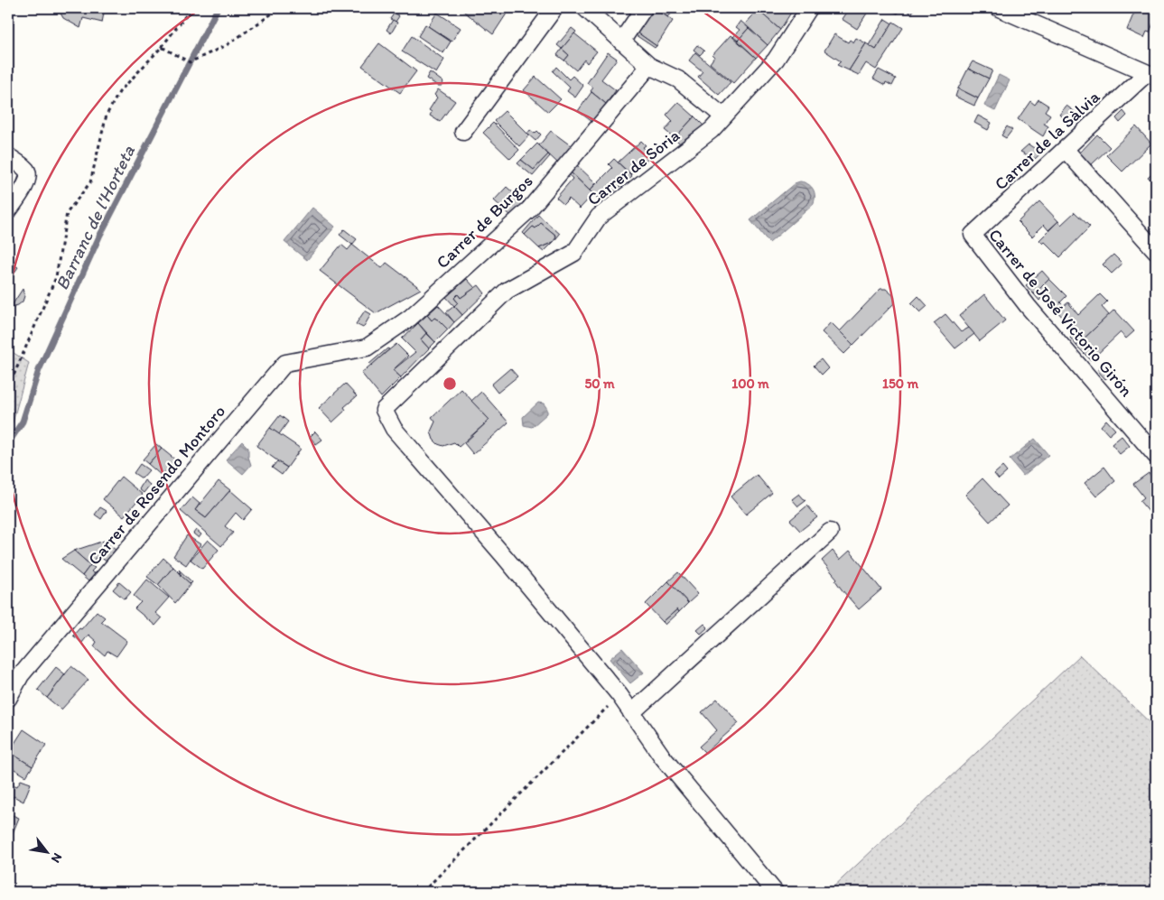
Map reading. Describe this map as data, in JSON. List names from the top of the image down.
{
  "streets": {
    "street": [
      "Carrer de la Sàlvia",
      "Carrer de Sòria",
      "Carrer de Burgos",
      "Carrer de José Victorio Girón",
      "Carrer de Rosendo Montoro"
    ]
  },
  "crossings": [
    ["Carrer de la Sàlvia", "Carrer de José Victorio Girón"],
    ["Carrer de Burgos", "Carrer de Rosendo Montoro"]
  ],
  "water": ["Barranc de l'Horteta"],
  "north": "bottom right",
  "rings": ["50 m", "100 m", "150 m"]
}
